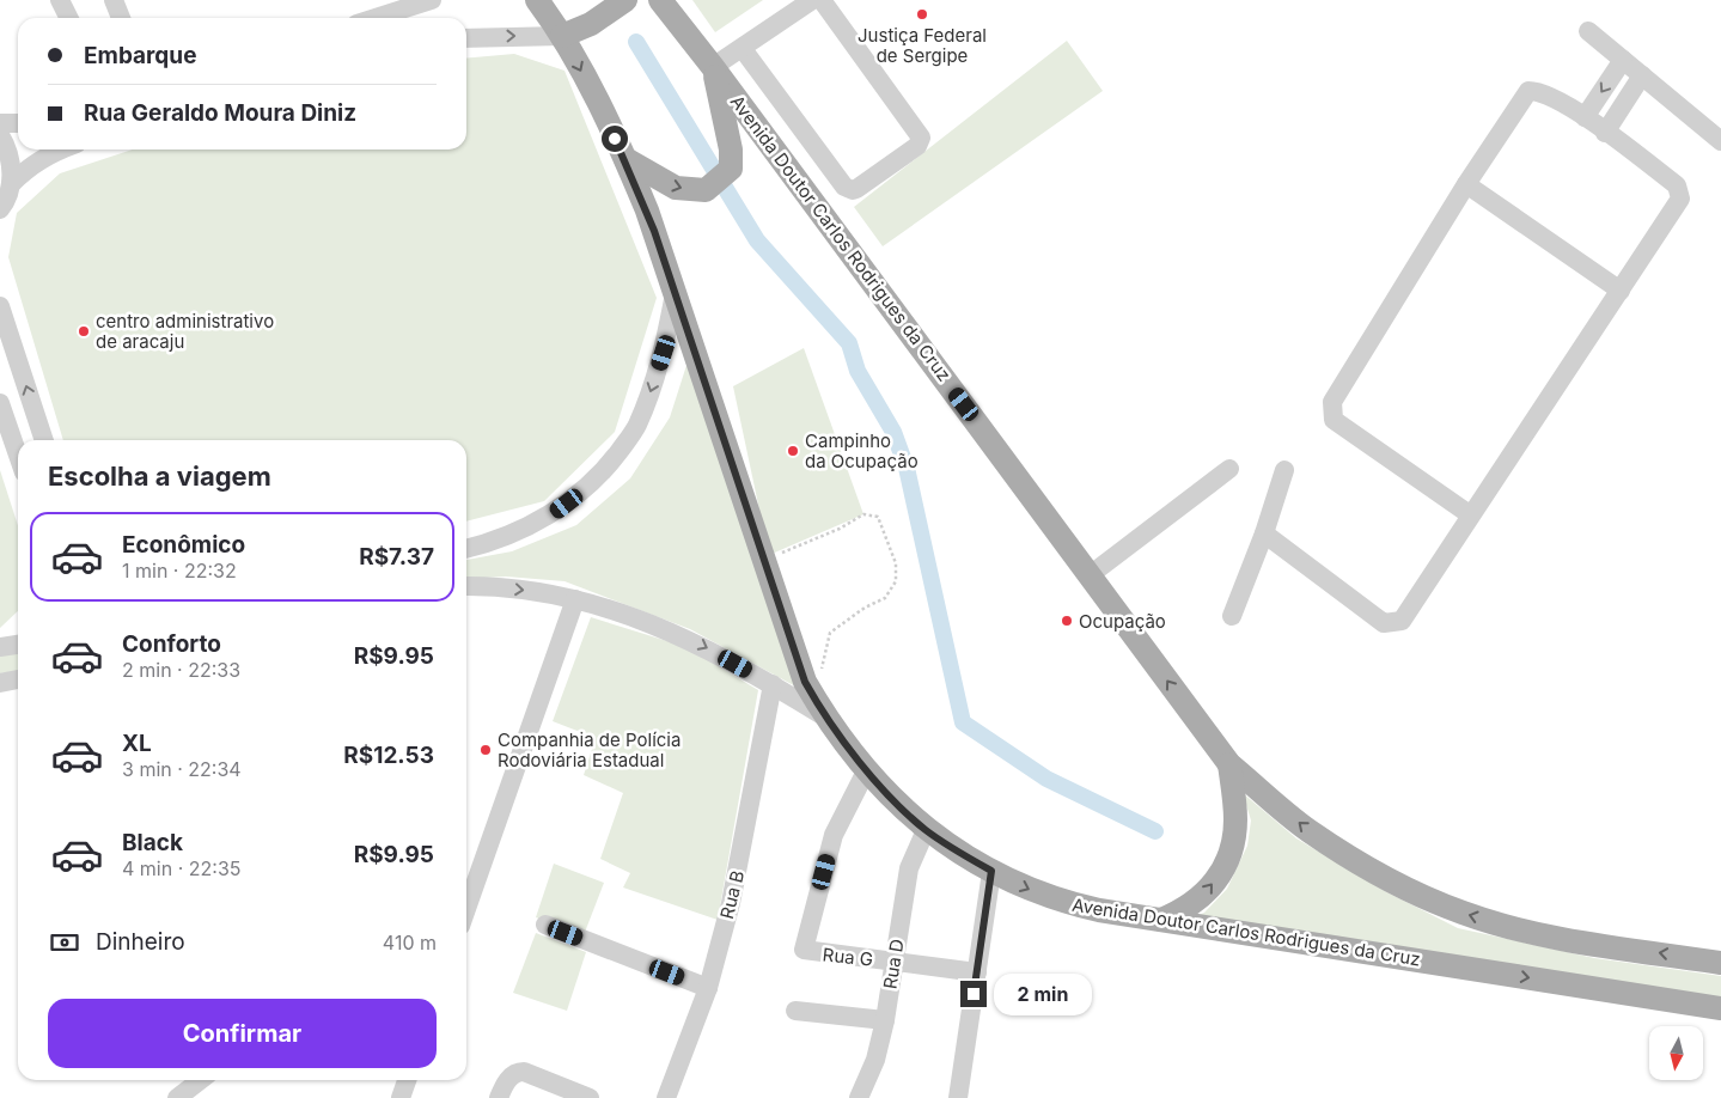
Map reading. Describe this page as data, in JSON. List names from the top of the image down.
{
  "streets": {
    "main road": ["Avenida Doutor Carlos Rodrigues da Cruz"],
    "street": ["Rua B", "Rua G", "Rua D"]
  },
  "crossings": [
    ["Avenida Doutor Carlos Rodrigues da Cruz", "Rua G"],
    ["Avenida Doutor Carlos Rodrigues da Cruz", "Rua D"],
    ["Rua G", "Rua D"]
  ],
  "places": [
    "Justiça Federal de Sergipe",
    "centro administrativo de aracaju",
    "Campinho da Ocupação",
    "Ocupação",
    "Companhia de Polícia Rodoviária Estadual"
  ],
  "north": "bottom",
  "page": {
    "banner": ["Embarque", "Rua Geraldo Moura Diniz"],
    "heading": "Escolha a viagem",
    "list": [
      {
        "name": "Econômico",
        "note": "1 min · 22:32",
        "value": "R$7.37"
      },
      {
        "name": "Conforto",
        "note": "2 min · 22:33",
        "value": "R$9.95"
      },
      {
        "name": "XL",
        "note": "3 min · 22:34",
        "value": "R$12.53"
      },
      {
        "name": "Black",
        "note": "4 min · 22:35",
        "value": "R$9.95"
      }
    ],
    "pay": ["Dinheiro", "410 m"],
    "bubble": "2 min",
    "buttons": "Confirmar"
  }
}
